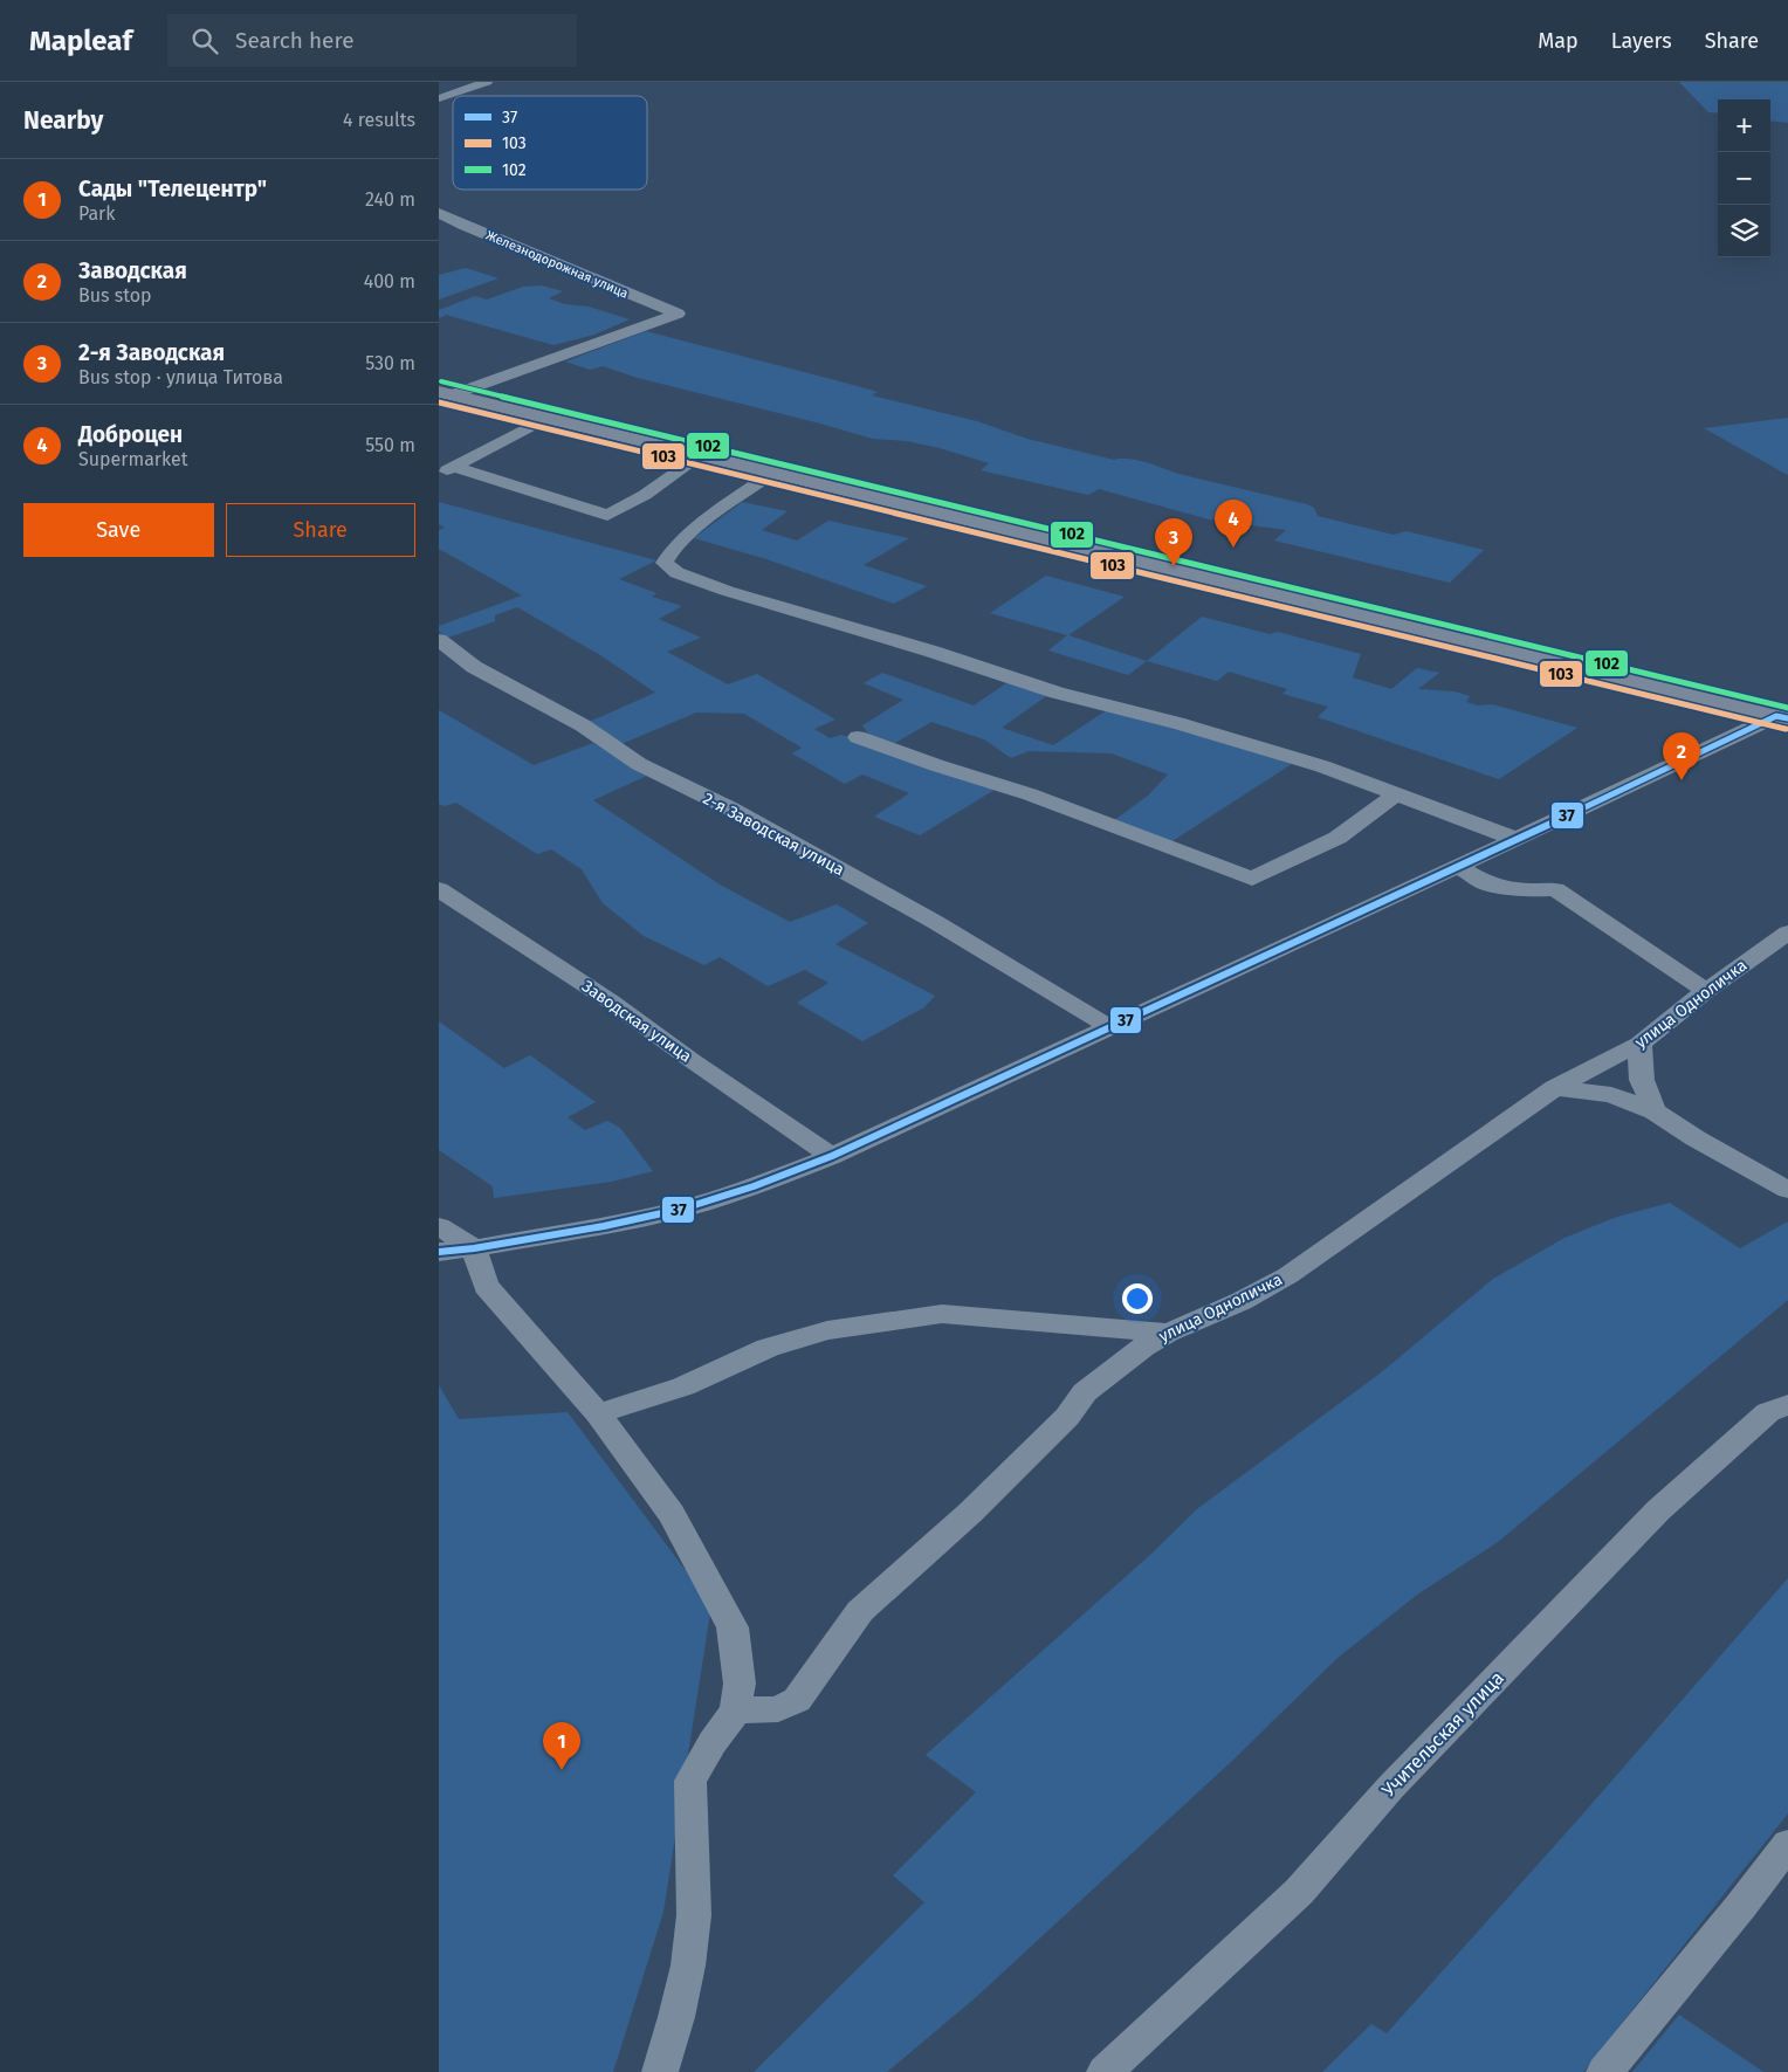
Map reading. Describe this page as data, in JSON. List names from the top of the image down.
{
  "streets": {
    "street": [
      "Железнодорожная улица",
      "2-я Заводская улица",
      "улица Одноличка",
      "Заводская улица",
      "Учительская улица"
    ]
  },
  "lines": ["transit line 102", "transit line 103", "transit line 37"],
  "legend": ["37", "103", "102"],
  "page": {
    "header": "Mapleaf",
    "search": "Search here",
    "nav": ["Map", "Layers", "Share"],
    "heading": ["Nearby", "4 results"],
    "map_buttons": ["+", "−"],
    "list": [
      {
        "mark": "1",
        "name": "Сады \"Телецентр\"",
        "note": "Park",
        "value": "240 m"
      },
      {
        "mark": "2",
        "name": "Заводская",
        "note": "Bus stop",
        "value": "400 m"
      },
      {
        "mark": "3",
        "name": "2-я Заводская",
        "note": "Bus stop · улица Титова",
        "value": "530 m"
      },
      {
        "mark": "4",
        "name": "Доброцен",
        "note": "Supermarket",
        "value": "550 m"
      }
    ],
    "buttons": ["Save", "Share"],
    "pins": [
      "4",
      "3",
      "2",
      "1"
    ]
  }
}
